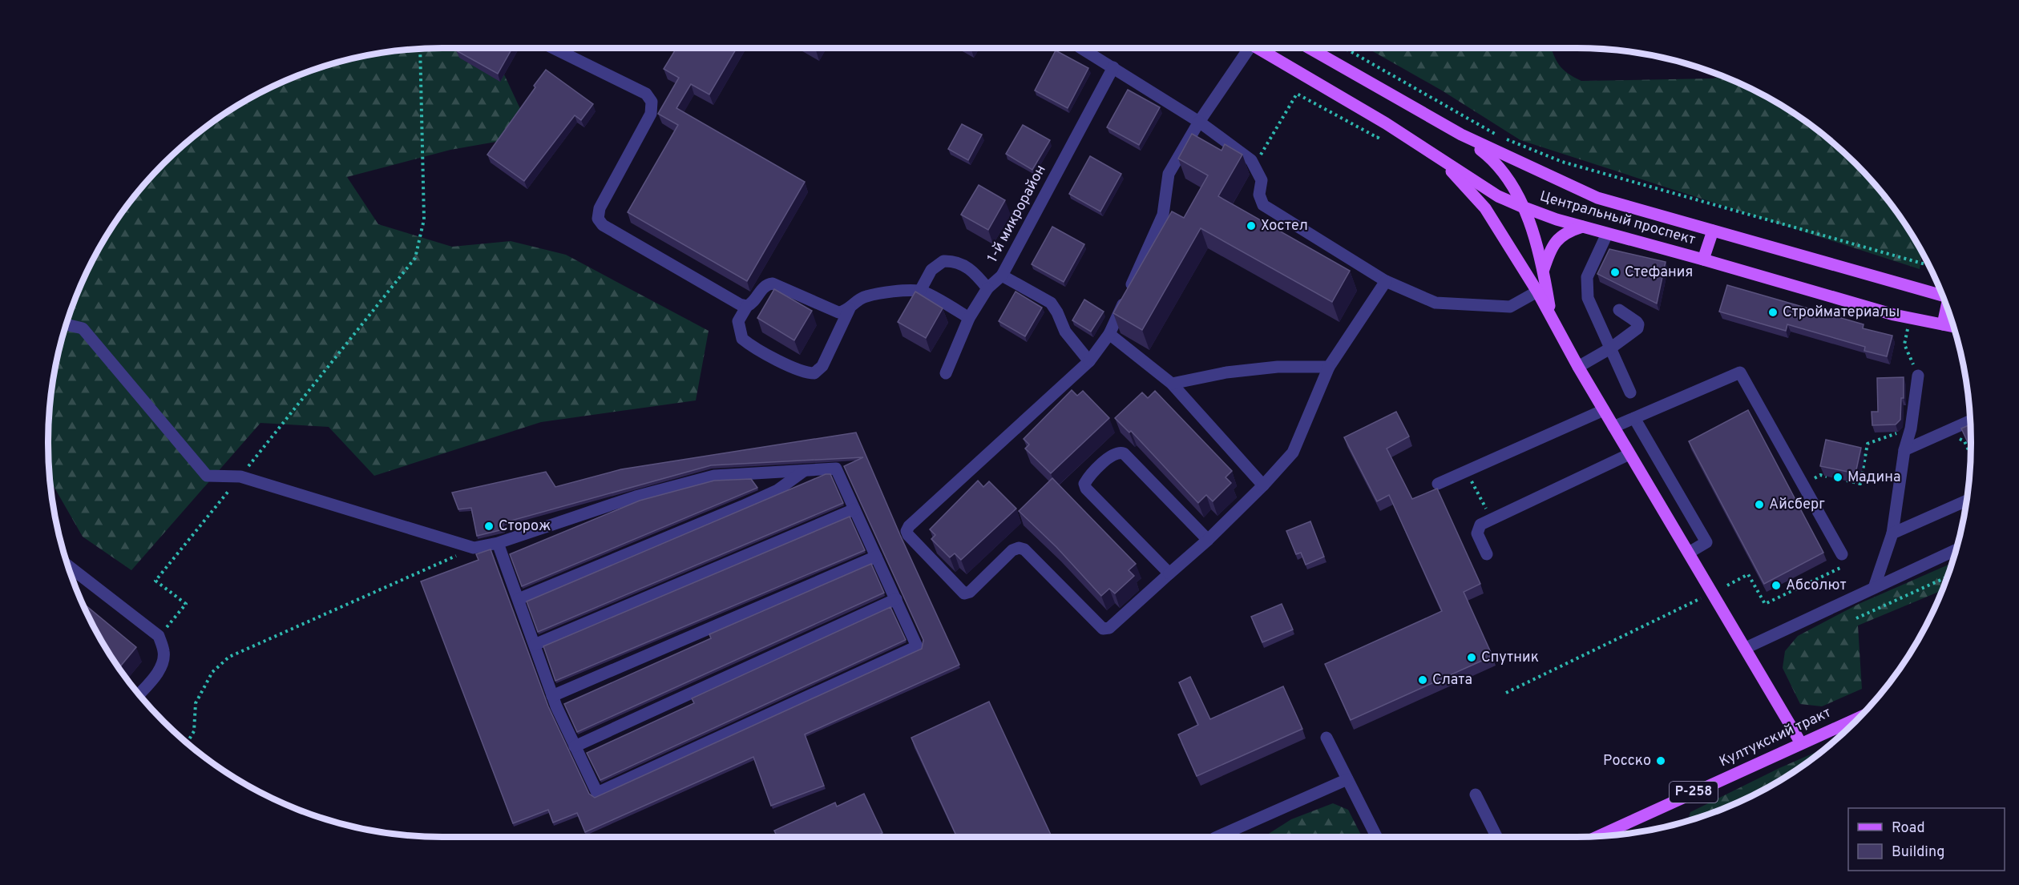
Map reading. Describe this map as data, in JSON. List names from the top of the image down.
{
  "streets": {
    "main road": ["Центральный проспект", "Култукский тракт", "Р-258"],
    "street": ["1-й микрорайон"]
  },
  "places": [
    "Хостел",
    "Стефания",
    "Стройматериалы",
    "Мадина",
    "Айсберг",
    "Сторож",
    "Абсолют",
    "Спутник",
    "Слата",
    "Росско"
  ],
  "legend": ["Road", "Building"]
}
